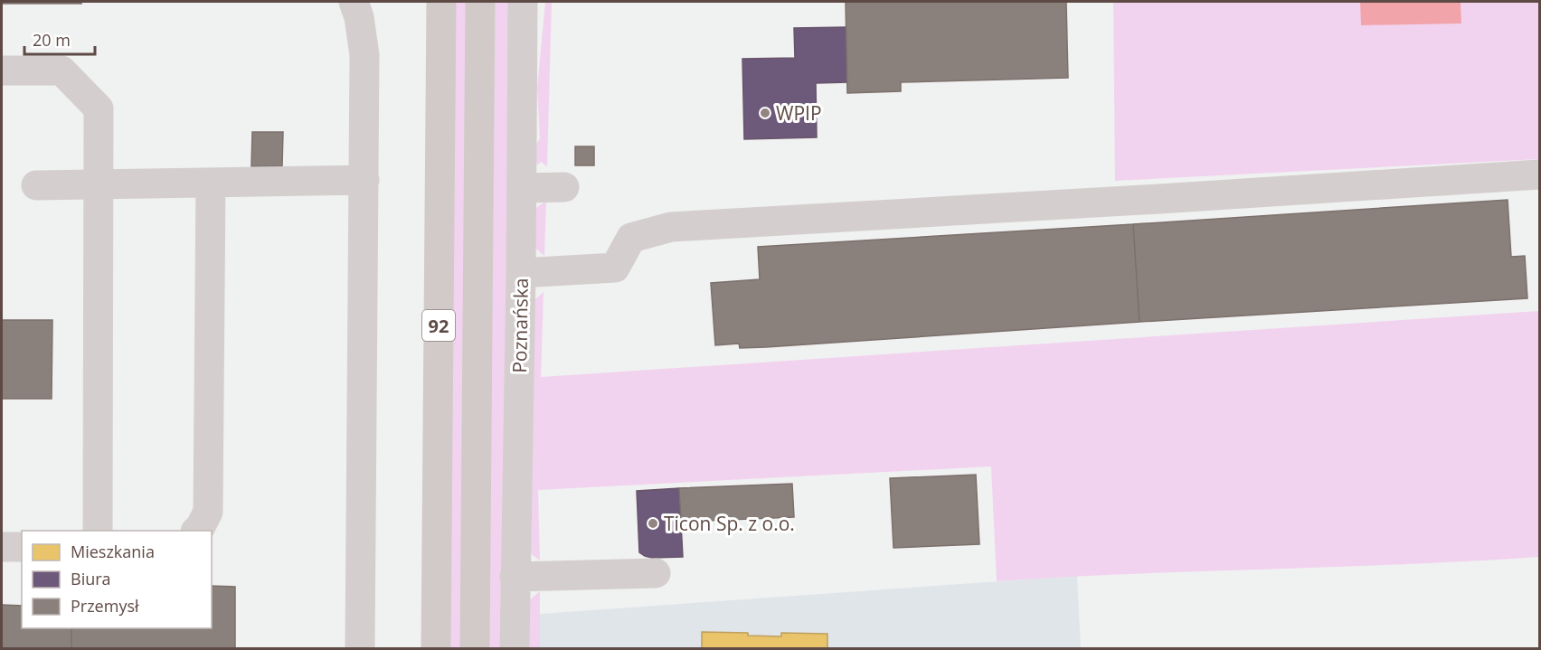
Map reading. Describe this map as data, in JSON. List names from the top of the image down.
{
  "streets": {
    "main road": ["92"],
    "street": ["Poznańska"]
  },
  "places": ["WPIP", "Ticon Sp. z o.o."],
  "legend": ["Mieszkania", "Biura", "Przemysł"],
  "scale_bar": "20 m"
}
